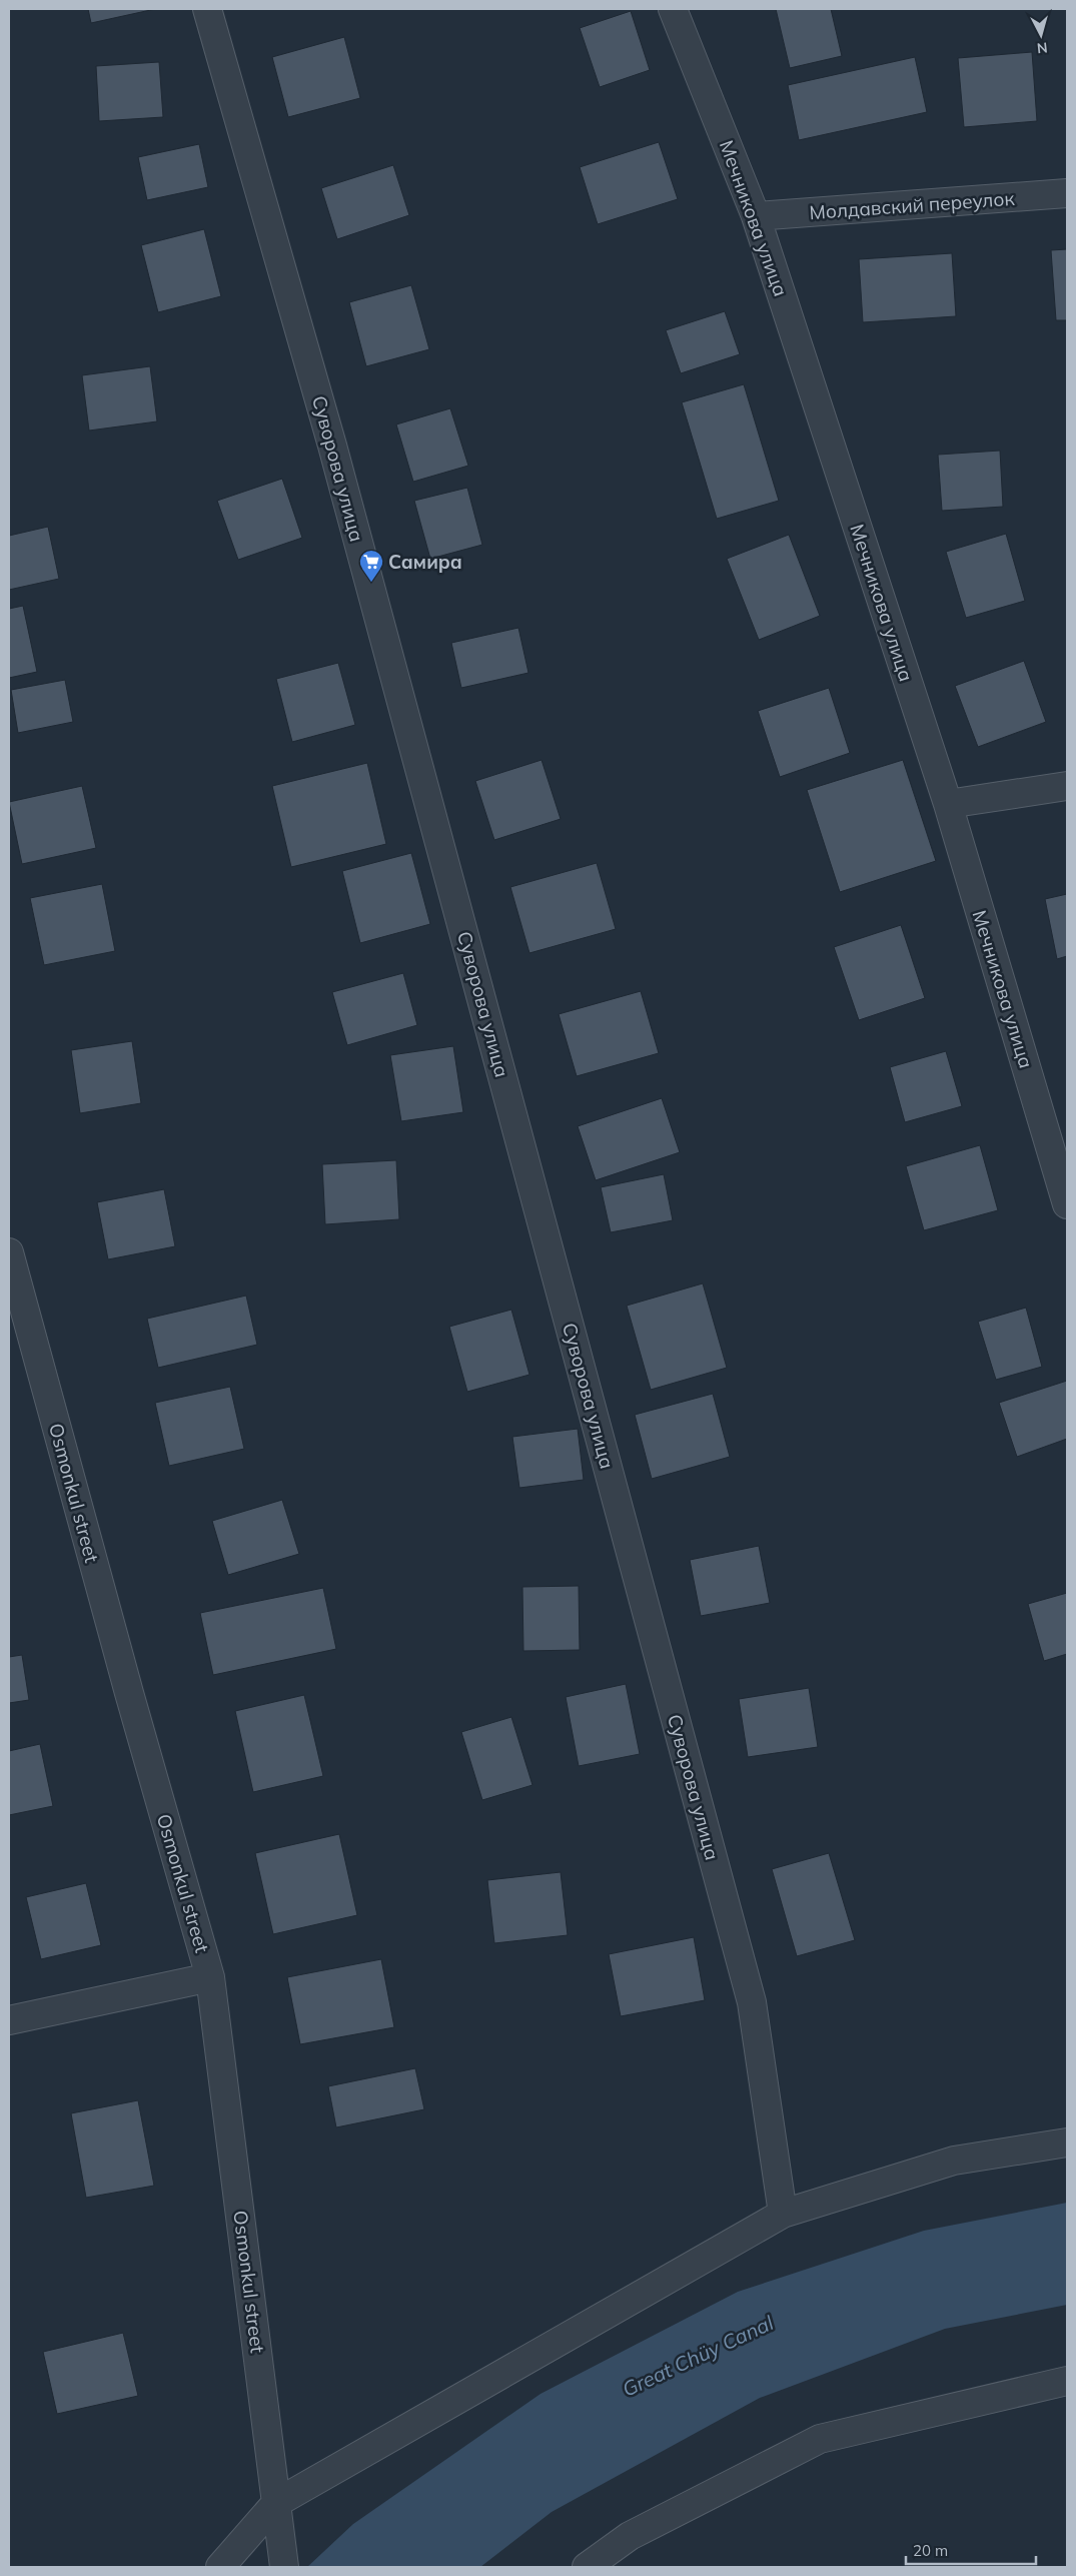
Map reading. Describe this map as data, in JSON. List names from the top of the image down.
{
  "streets": {
    "street": [
      "Молдавский переулок",
      "Мечникова улица",
      "Суворова улица",
      "Osmonkul street"
    ]
  },
  "crossings": [
    ["Молдавский переулок", "Мечникова улица"]
  ],
  "water": ["Great Chüy Canal"],
  "places": {
    "supermarket": ["Самира"]
  },
  "scale_bar": "20 m",
  "north": "bottom"
}
